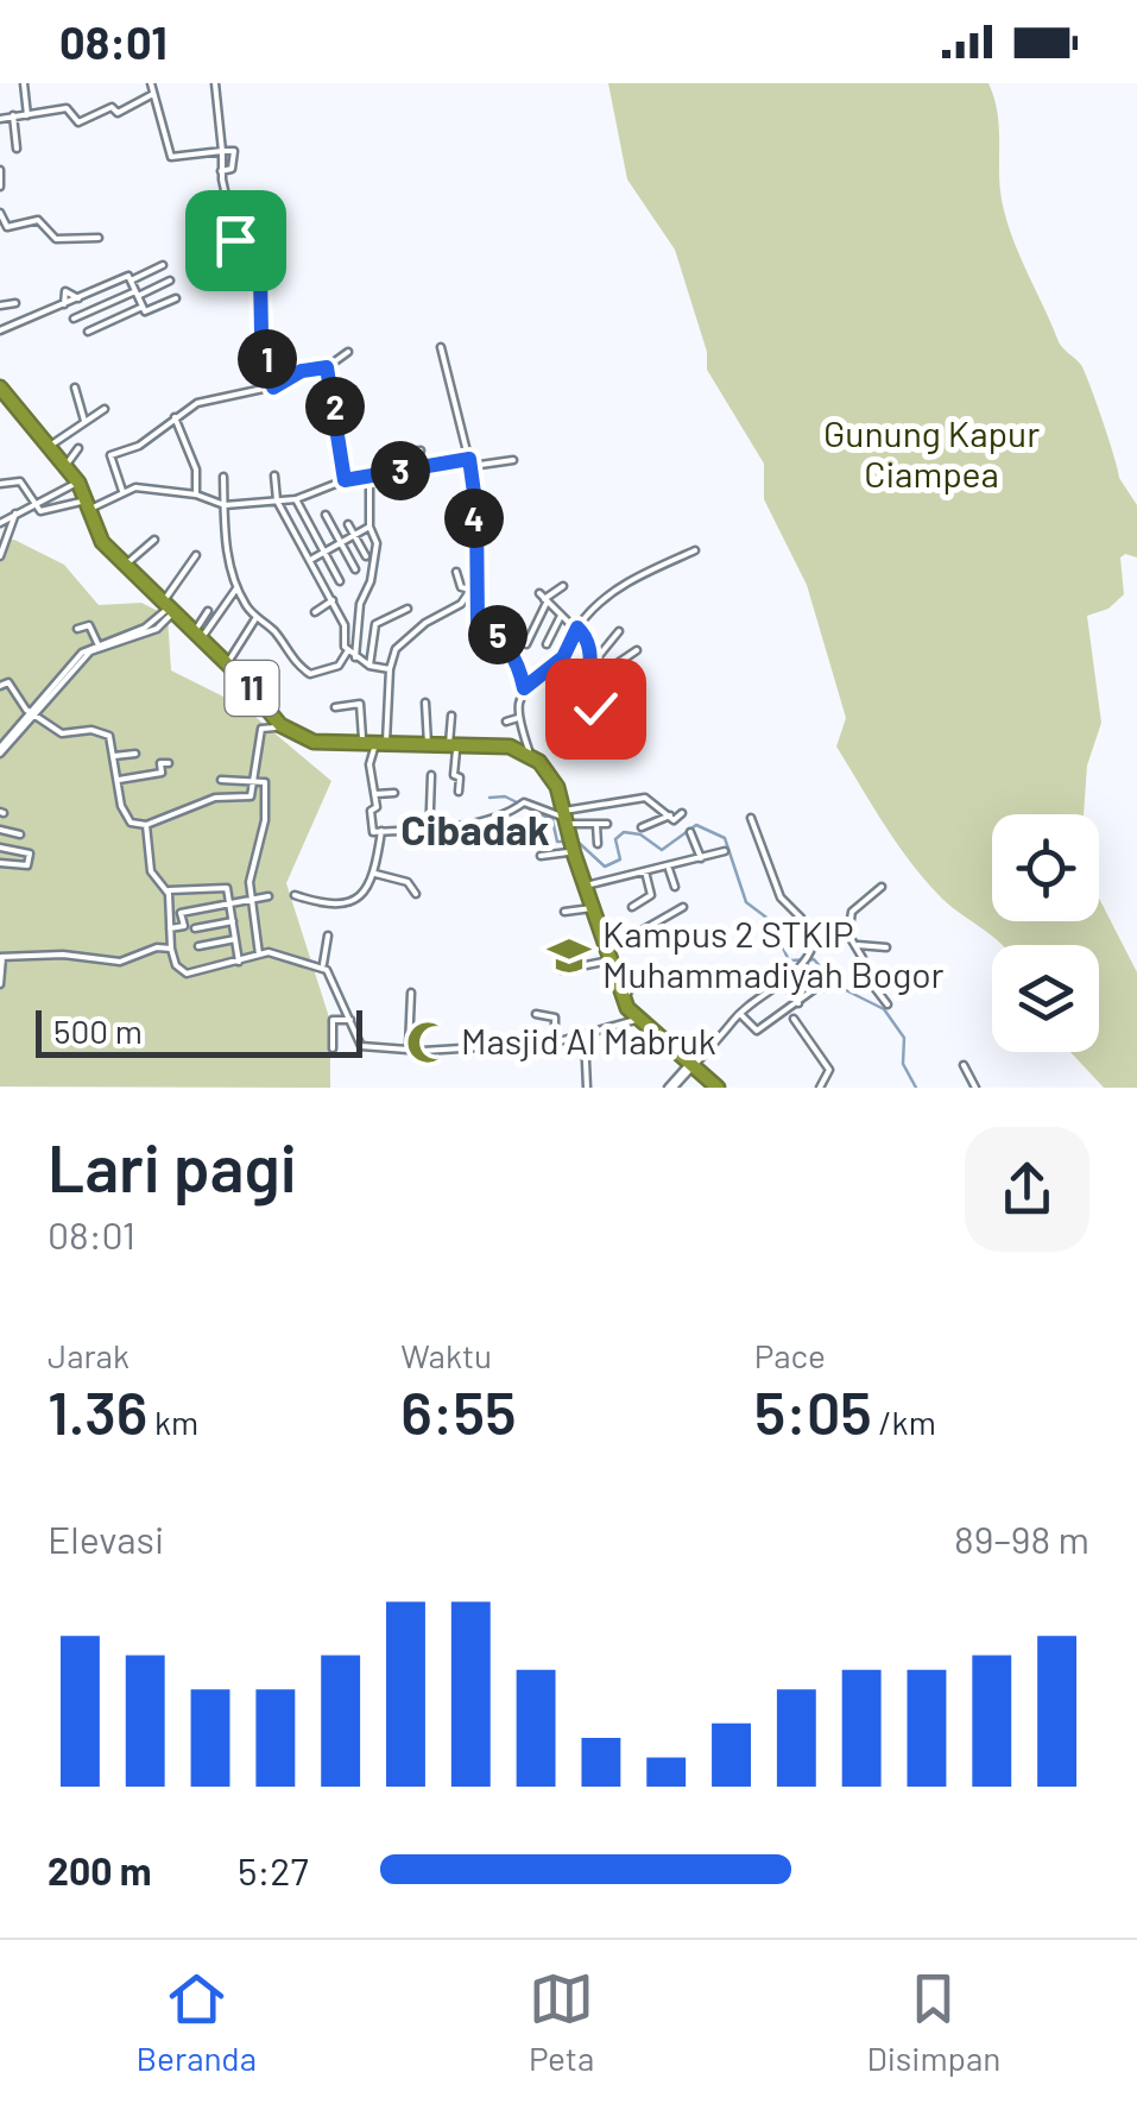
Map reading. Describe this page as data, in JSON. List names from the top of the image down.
{
  "streets": {
    "highway": ["11"]
  },
  "districts": ["Cibadak"],
  "parks": ["Gunung Kapur Ciampea"],
  "places": {
    "school or university": ["Kampus 2 STKIP Muhammadiyah Bogor"],
    "mosque": ["Masjid Al Mabruk"]
  },
  "scale_bar": "500 m",
  "page": {
    "status": "08:01",
    "pins": [
      "1",
      "2",
      "3",
      "4",
      "5"
    ],
    "scale": "500 m",
    "heading": ["Lari pagi", "08:01"],
    "stats": [
      ["Jarak", "1.36 km"],
      ["Waktu", "6:55"],
      ["Pace", "5:05 /km"]
    ],
    "chart": ["Elevasi", "89–98 m"],
    "list": [
      {
        "name": "200 m",
        "note": "5:27"
      }
    ],
    "tabs": ["Beranda", "Peta", "Disimpan"]
  }
}
